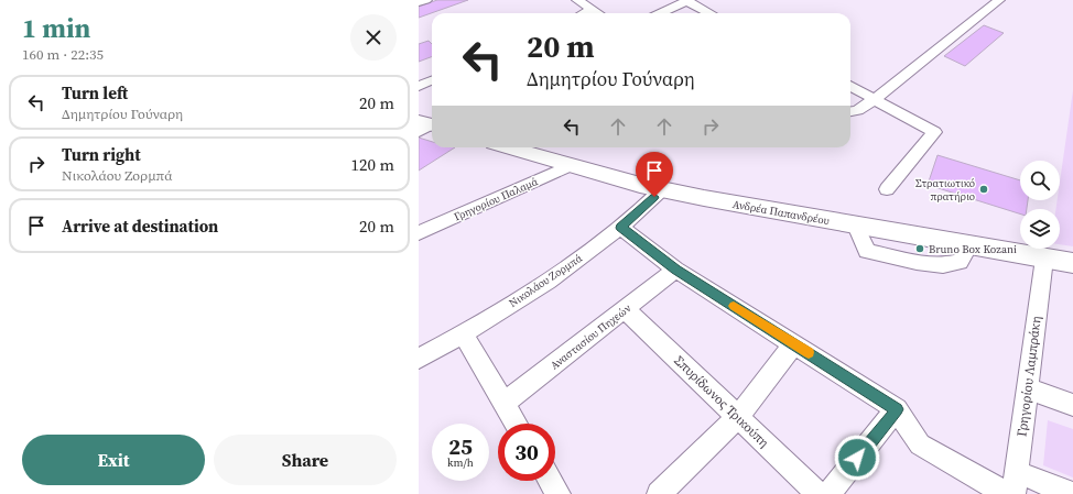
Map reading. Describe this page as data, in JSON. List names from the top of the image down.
{
  "streets": {
    "main road": ["Ανδρέα Παπανδρέου"],
    "street": [
      "Γρηγορίου Παλαμά",
      "Νικολάου Ζορμπά",
      "Αναστασίου Πηχεών",
      "Γρηγορίου Λαμπράκη",
      "Σπυρίδωνος Τρικούπη"
    ]
  },
  "crossings": [
    ["Γρηγορίου Παλαμά", "Ανδρέα Παπανδρέου"],
    ["Ανδρέα Παπανδρέου", "Νικολάου Ζορμπά"],
    ["Ανδρέα Παπανδρέου", "Γρηγορίου Λαμπράκη"],
    ["Αναστασίου Πηχεών", "Σπυρίδωνος Τρικούπη"]
  ],
  "places": ["Στρατιωτικό πρατήριο", "Bruno Box Kozani"],
  "page": {
    "heading": ["1 min", "160 m · 22:35"],
    "turn": ["20 m", "Δημητρίου Γούναρη"],
    "list": [
      {
        "name": "Turn left",
        "note": "Δημητρίου Γούναρη",
        "value": "20 m"
      },
      {
        "name": "Turn right",
        "note": "Νικολάου Ζορμπά",
        "value": "120 m"
      },
      {
        "name": "Arrive at destination",
        "value": "20 m"
      }
    ],
    "speed": "25 km/h",
    "limit": "30",
    "buttons": ["Exit", "Share"]
  }
}
